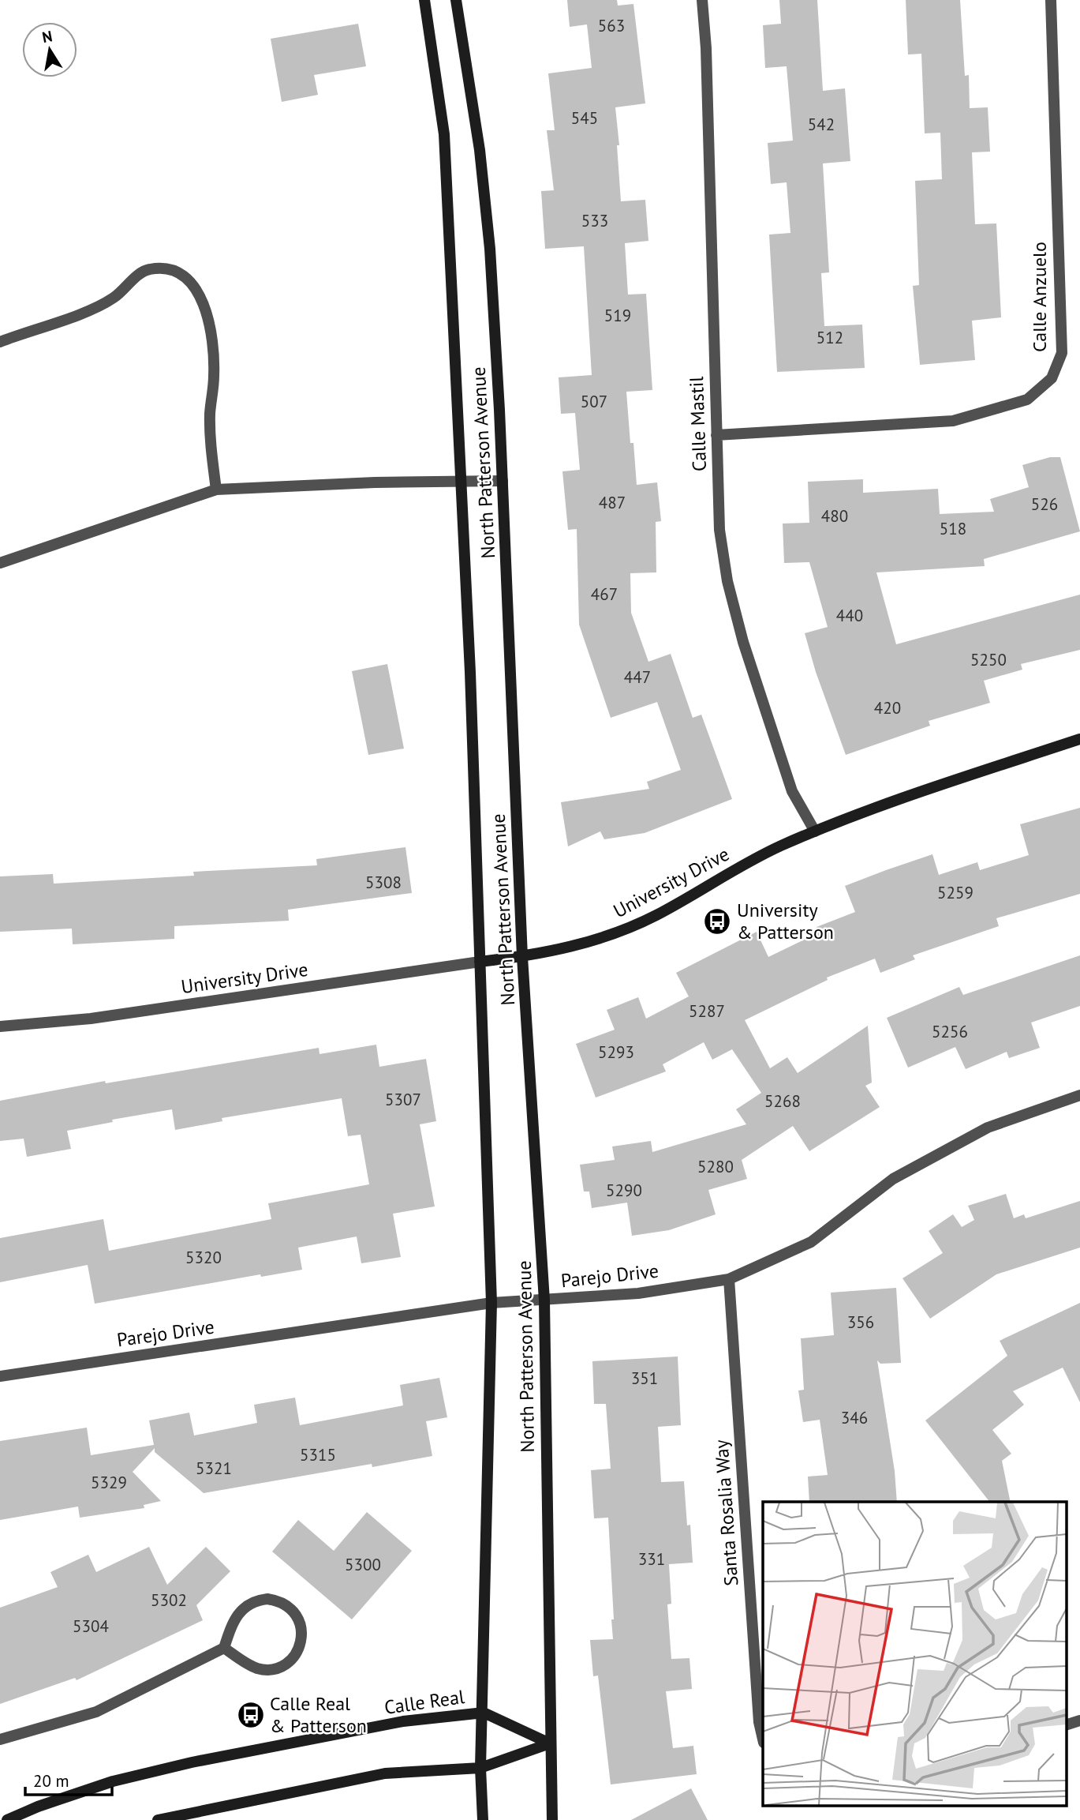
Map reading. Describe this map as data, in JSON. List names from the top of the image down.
{
  "streets": {
    "main road": ["North Patterson Avenue", "University Drive", "Calle Real"],
    "street": [
      "Calle Anzuelo",
      "Calle Mastil",
      "Parejo Drive",
      "Santa Rosalia Way"
    ]
  },
  "crossings": [
    ["Calle Anzuelo", "Calle Mastil"],
    ["Calle Mastil", "University Drive"],
    ["North Patterson Avenue", "University Drive"],
    ["North Patterson Avenue", "Parejo Drive"],
    ["North Patterson Avenue", "Calle Real"],
    ["Parejo Drive", "Santa Rosalia Way"]
  ],
  "places": {
    "bus stop": ["University & Patterson", "Calle Real & Patterson"]
  },
  "house_numbers": [
    "563",
    "545",
    "542",
    "533",
    "519",
    "512",
    "507",
    "487",
    "526",
    "480",
    "518",
    "467",
    "440",
    "5250",
    "447",
    "420",
    "5308",
    "5259",
    "5287",
    "5256",
    "5293",
    "5307",
    "5268",
    "5280",
    "5290",
    "5320",
    "356",
    "351",
    "346",
    "5315",
    "5321",
    "5329",
    "331",
    "5300",
    "5302",
    "5304"
  ],
  "scale_bar": "20 m",
  "north": "top"
}
